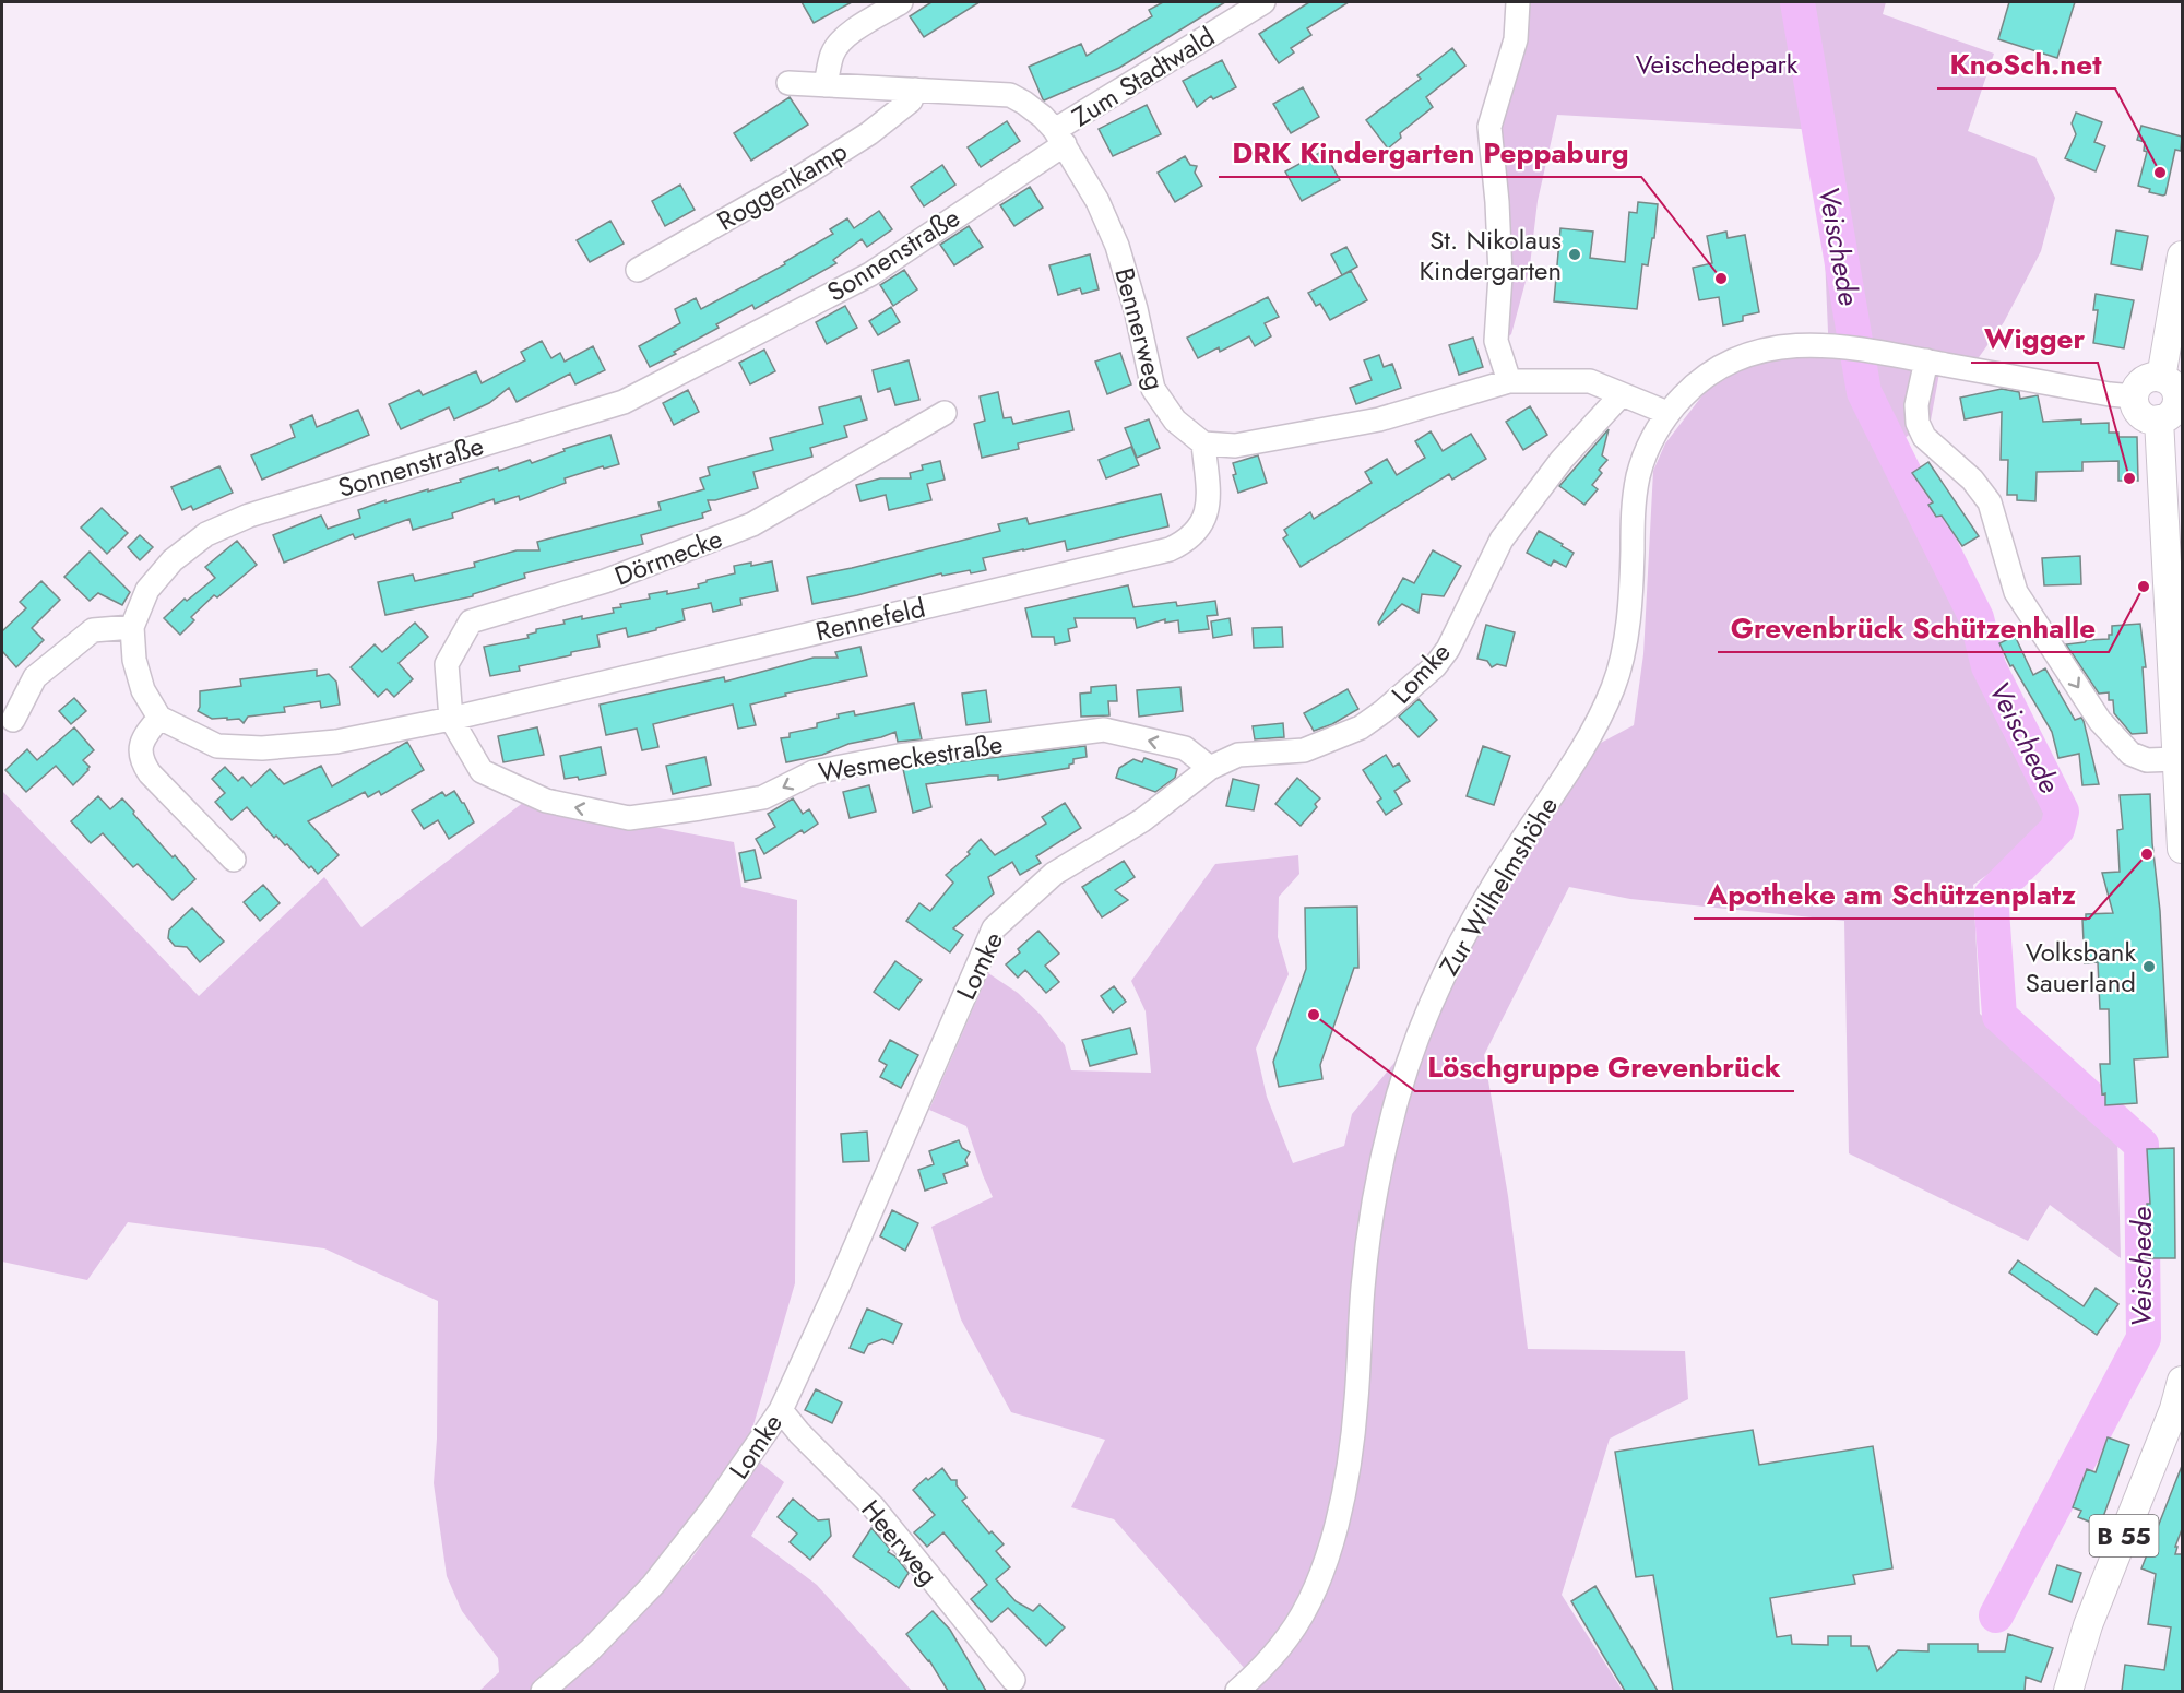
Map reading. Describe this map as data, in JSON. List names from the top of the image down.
{
  "streets": {
    "main road": ["B 55"],
    "street": [
      "Zum Stadtwald",
      "Roggenkamp",
      "Sonnenstraße",
      "Bennerweg",
      "Dörmecke",
      "Rennefeld",
      "Lomke",
      "Wesmeckestraße",
      "Zur Wilhelmshöhe",
      "Heerweg"
    ]
  },
  "crossings": [
    ["Zum Stadtwald", "Sonnenstraße"],
    ["Zum Stadtwald", "Bennerweg"],
    ["Roggenkamp", "Bennerweg"],
    ["Sonnenstraße", "Bennerweg"],
    ["Bennerweg", "Rennefeld"],
    ["Dörmecke", "Rennefeld"],
    ["Dörmecke", "Wesmeckestraße"],
    ["Rennefeld", "Wesmeckestraße"],
    ["Lomke", "Wesmeckestraße"],
    ["Lomke", "Heerweg"]
  ],
  "one_way": ["Wesmeckestraße"],
  "water": ["Veischede"],
  "parks": ["Veischedepark"],
  "places": [
    "KnoSch.net",
    "St. Nikolaus Kindergarten",
    "DRK Kindergarten Peppaburg",
    "Wigger",
    "Grevenbrück Schützenhalle",
    "Apotheke am Schützenplatz",
    "Volksbank Sauerland",
    "Löschgruppe Grevenbrück"
  ]
}
